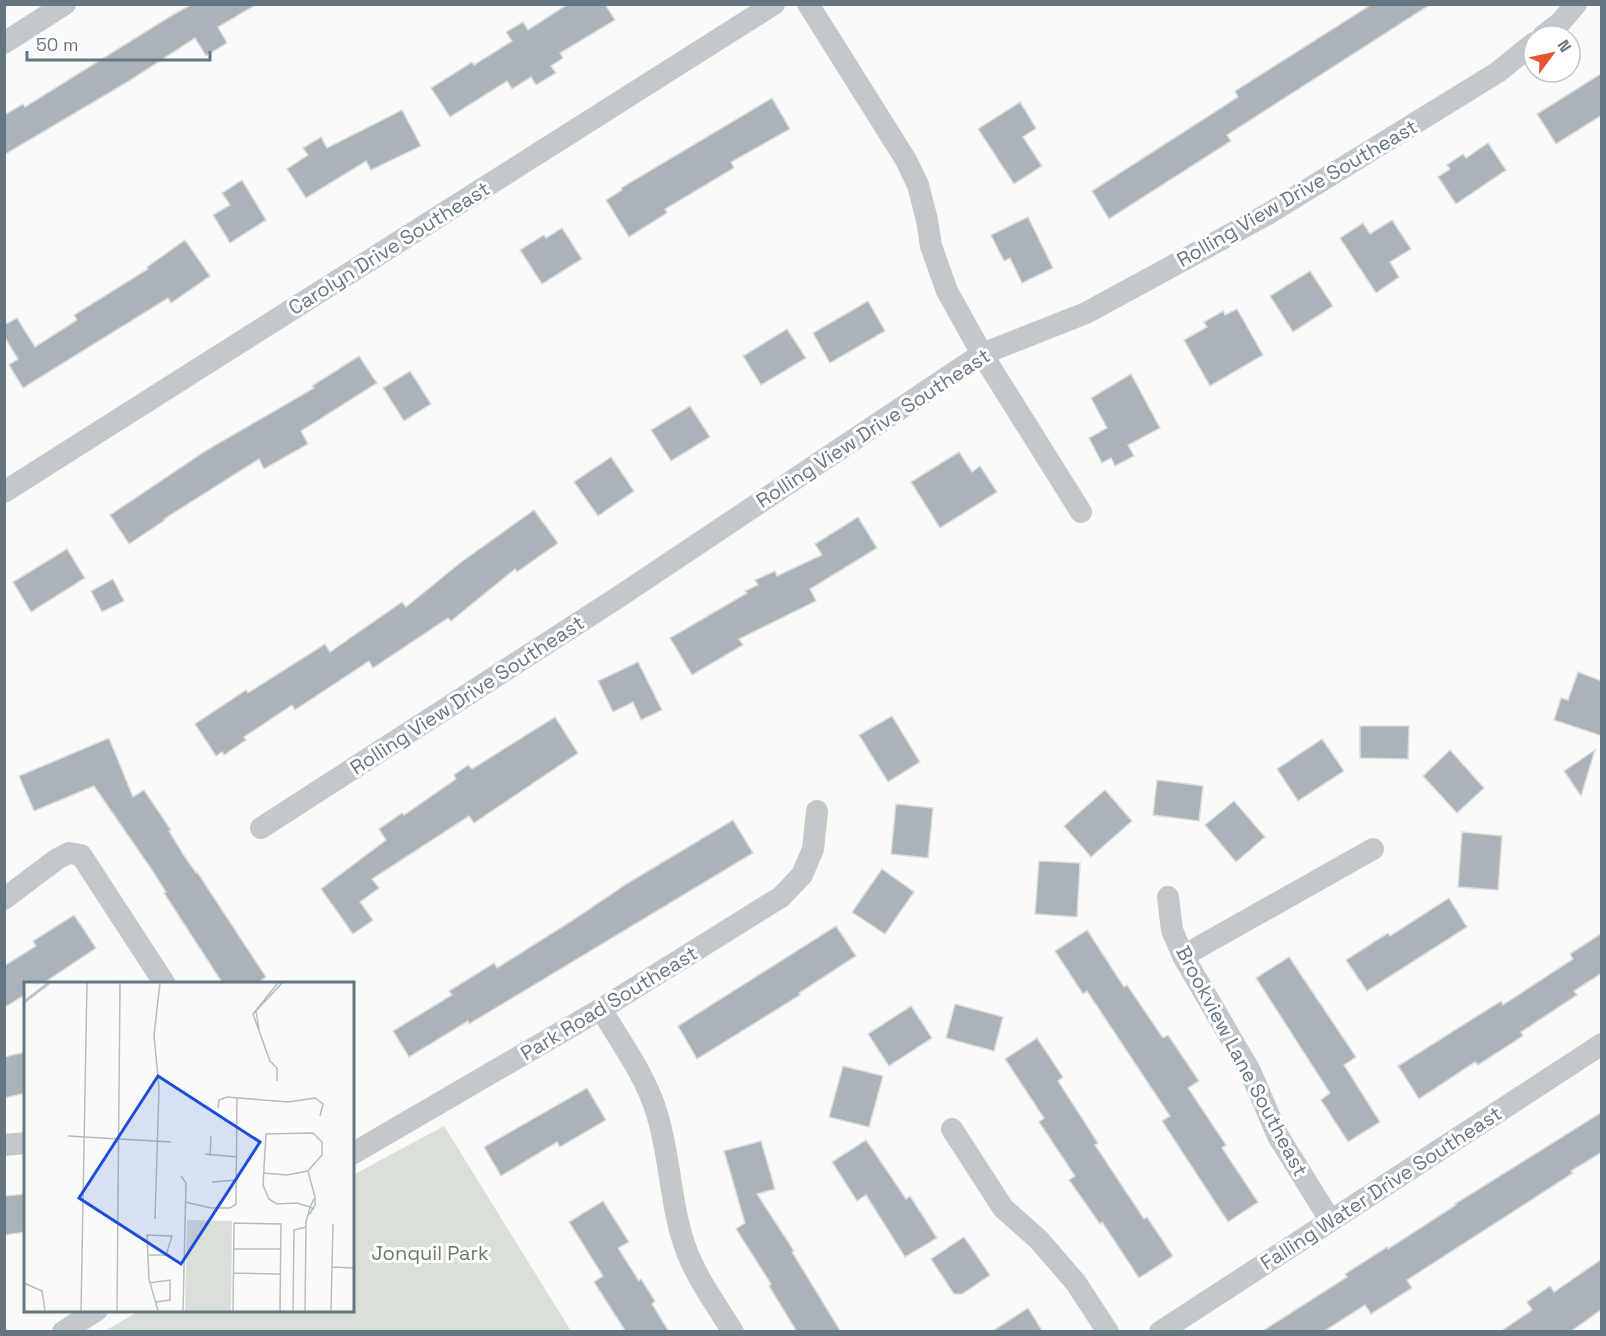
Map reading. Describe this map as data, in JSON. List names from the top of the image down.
{
  "streets": {
    "street": [
      "Rolling View Drive Southeast",
      "Carolyn Drive Southeast",
      "Park Road Southeast",
      "Brookview Lane Southeast",
      "Falling Water Drive Southeast"
    ]
  },
  "crossings": [
    ["Brookview Lane Southeast", "Falling Water Drive Southeast"]
  ],
  "parks": ["Jonquil Park"],
  "scale_bar": "50 m",
  "north": "top right"
}
